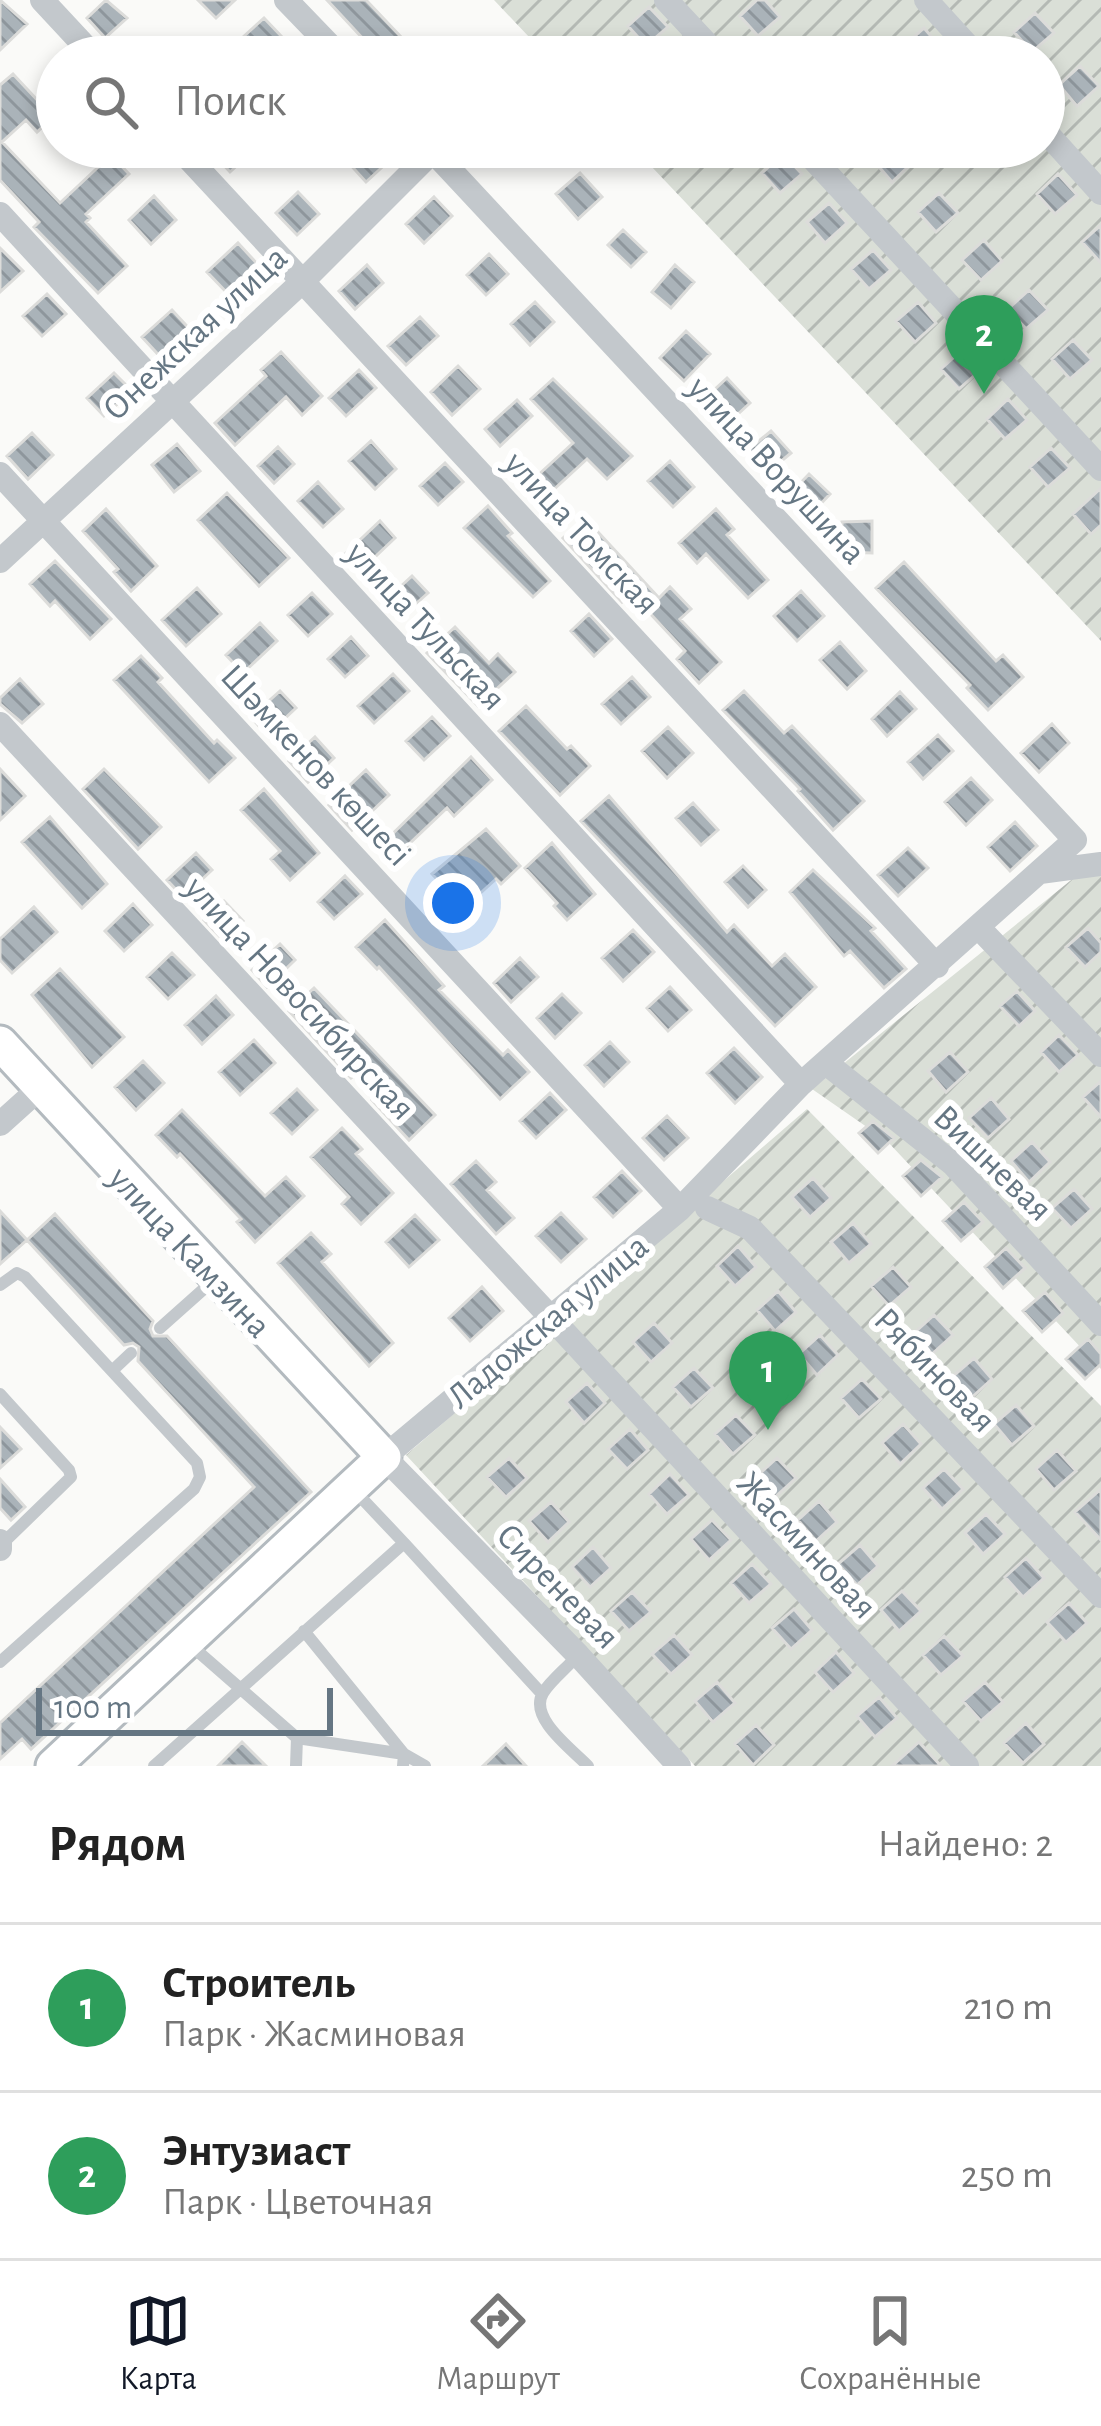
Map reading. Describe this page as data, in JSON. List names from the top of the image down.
{
  "streets": {
    "main road": ["улица Камзина", "Ладожская улица"],
    "street": [
      "Онежская улица",
      "улица Ворушина",
      "улица Томская",
      "улица Тульская",
      "Шәмкенов көшесі",
      "улица Новосибирская",
      "Вишневая",
      "Рябиновая",
      "Жасминовая",
      "Сиреневая"
    ]
  },
  "crossings": [
    ["Онежская улица", "улица Томская"],
    ["Онежская улица", "улица Тульская"],
    ["Онежская улица", "Шәмкенов көшесі"],
    ["улица Ворушина", "Ладожская улица"],
    ["улица Томская", "Ладожская улица"],
    ["улица Тульская", "Ладожская улица"],
    ["Шәмкенов көшесі", "Ладожская улица"],
    ["улица Новосибирская", "Ладожская улица"],
    ["улица Новосибирская", "Жасминовая"],
    ["Вишневая", "Ладожская улица"],
    ["улица Камзина", "Ладожская улица"],
    ["улица Камзина", "Сиреневая"],
    ["Ладожская улица", "Жасминовая"],
    ["Ладожская улица", "Сиреневая"]
  ],
  "scale_bar": "100 m",
  "page": {
    "search": "Поиск",
    "pins": ["2", "1"],
    "scale": "100 m",
    "heading": ["Рядом", "Найдено: 2"],
    "list": [
      {
        "mark": "1",
        "name": "Строитель",
        "note": "Парк · Жасминовая",
        "value": "210 m"
      },
      {
        "mark": "2",
        "name": "Энтузиаст",
        "note": "Парк · Цветочная",
        "value": "250 m"
      }
    ],
    "nav": ["Карта", "Маршрут", "Сохранённые"]
  }
}
